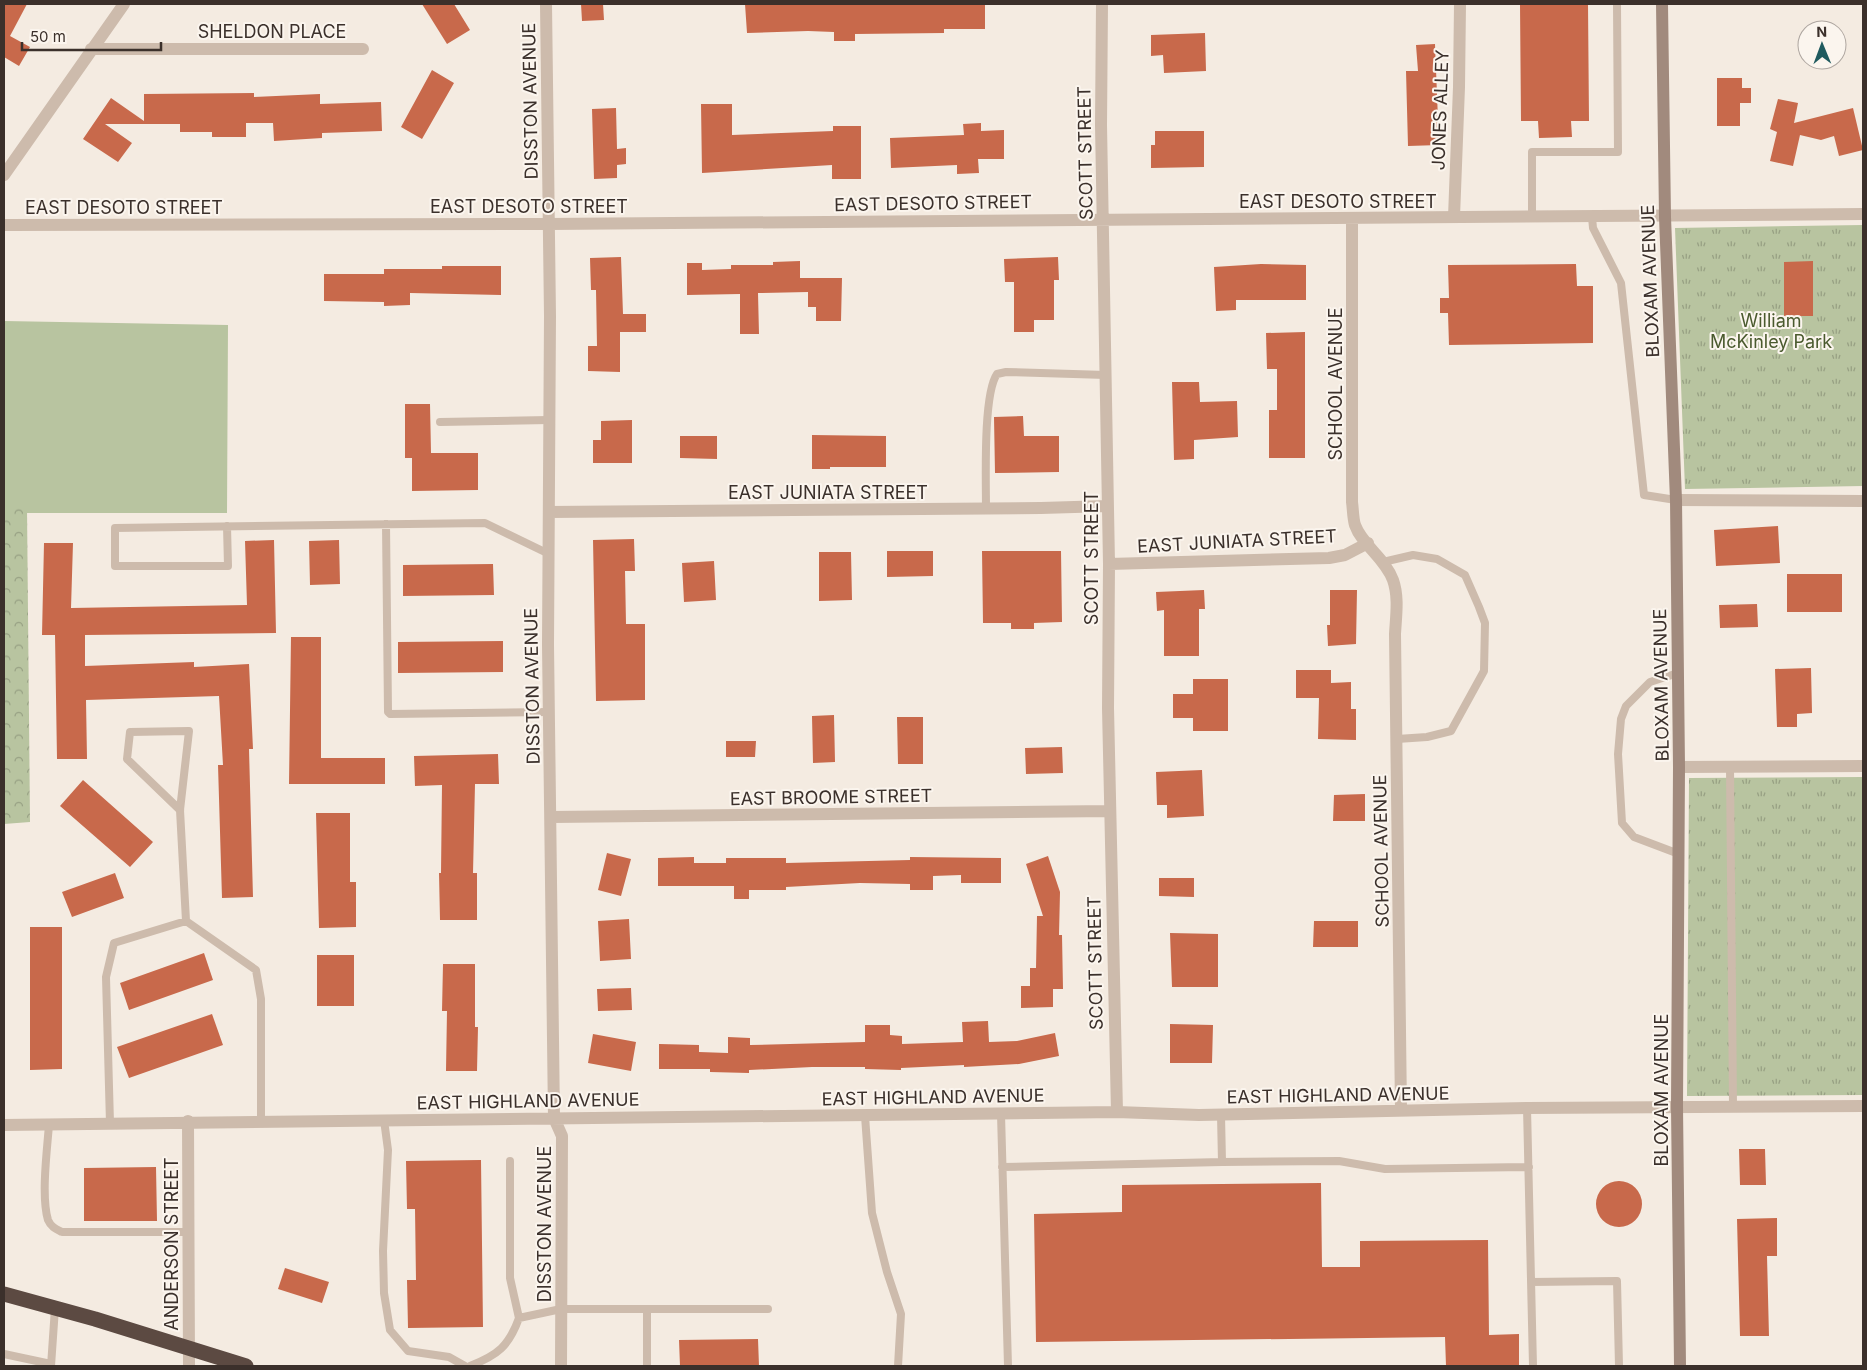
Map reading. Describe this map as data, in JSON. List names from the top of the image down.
{
  "streets": {
    "street": [
      "SHELDON PLACE",
      "DISSTON AVENUE",
      "JONES ALLEY",
      "SCOTT STREET",
      "EAST DESOTO STREET",
      "BLOXAM AVENUE",
      "SCHOOL AVENUE",
      "EAST JUNIATA STREET",
      "EAST BROOME STREET",
      "EAST HIGHLAND AVENUE",
      "ANDERSON STREET"
    ]
  },
  "crossings": [
    ["DISSTON AVENUE", "EAST DESOTO STREET"],
    ["DISSTON AVENUE", "EAST JUNIATA STREET"],
    ["DISSTON AVENUE", "EAST BROOME STREET"],
    ["DISSTON AVENUE", "EAST HIGHLAND AVENUE"],
    ["JONES ALLEY", "EAST DESOTO STREET"],
    ["SCOTT STREET", "EAST DESOTO STREET"],
    ["SCOTT STREET", "EAST JUNIATA STREET"],
    ["SCOTT STREET", "EAST BROOME STREET"],
    ["SCOTT STREET", "EAST HIGHLAND AVENUE"],
    ["EAST DESOTO STREET", "BLOXAM AVENUE"],
    ["EAST DESOTO STREET", "SCHOOL AVENUE"],
    ["BLOXAM AVENUE", "EAST HIGHLAND AVENUE"],
    ["SCHOOL AVENUE", "EAST JUNIATA STREET"],
    ["SCHOOL AVENUE", "EAST HIGHLAND AVENUE"],
    ["EAST HIGHLAND AVENUE", "ANDERSON STREET"]
  ],
  "parks": ["William McKinley Park"],
  "scale_bar": "50 m",
  "north": "top"
}
